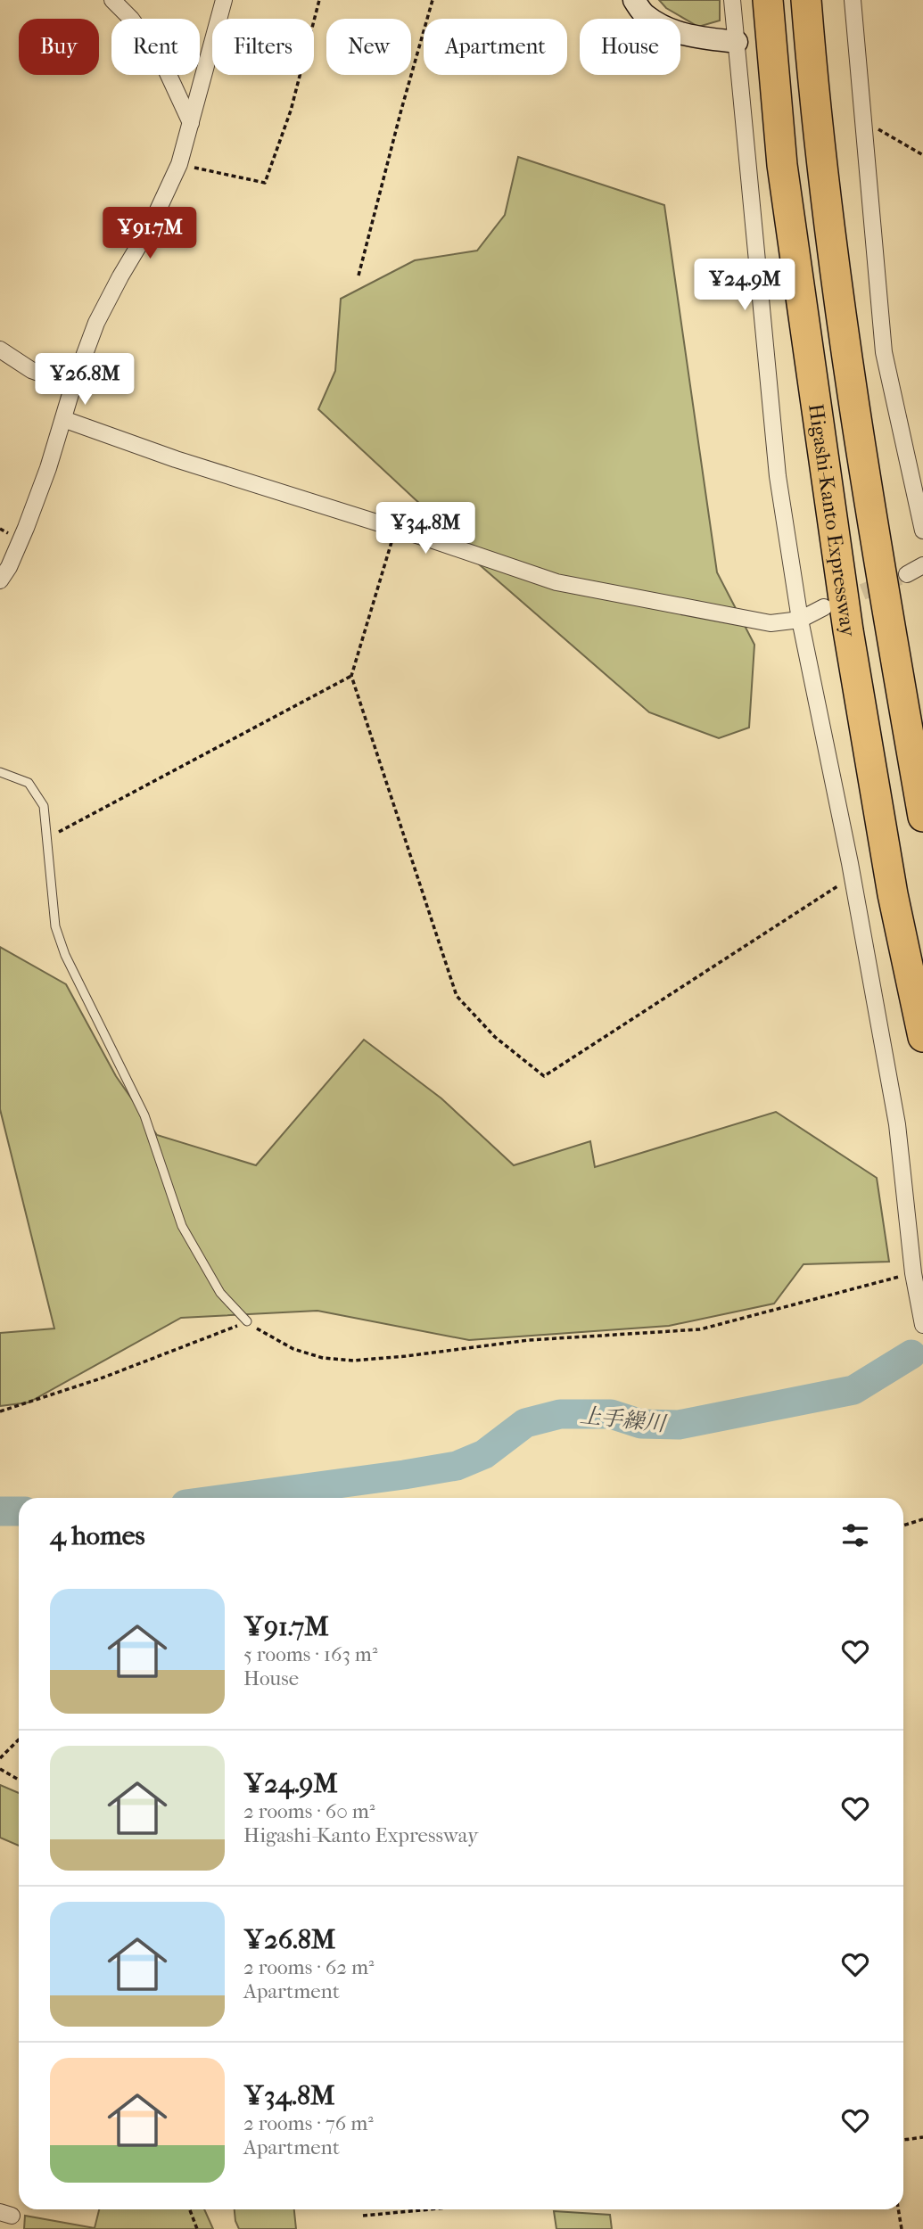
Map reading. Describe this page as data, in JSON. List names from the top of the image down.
{
  "streets": {
    "highway": ["Higashi-Kanto Expressway"]
  },
  "water": ["上手繰川"],
  "page": {
    "chip": [
      "Buy",
      "Rent",
      "Filters",
      "New",
      "Apartment",
      "House"
    ],
    "price": [
      "¥91.7M",
      "¥24.9M",
      "¥26.8M",
      "¥34.8M"
    ],
    "heading": "4 homes",
    "list": [
      {
        "name": "¥91.7M",
        "note": "5 rooms · 163 m² · House"
      },
      {
        "name": "¥24.9M",
        "note": "2 rooms · 60 m² · Higashi-Kanto Expressway"
      },
      {
        "name": "¥26.8M",
        "note": "2 rooms · 62 m² · Apartment"
      },
      {
        "name": "¥34.8M",
        "note": "2 rooms · 76 m² · Apartment"
      }
    ]
  }
}
